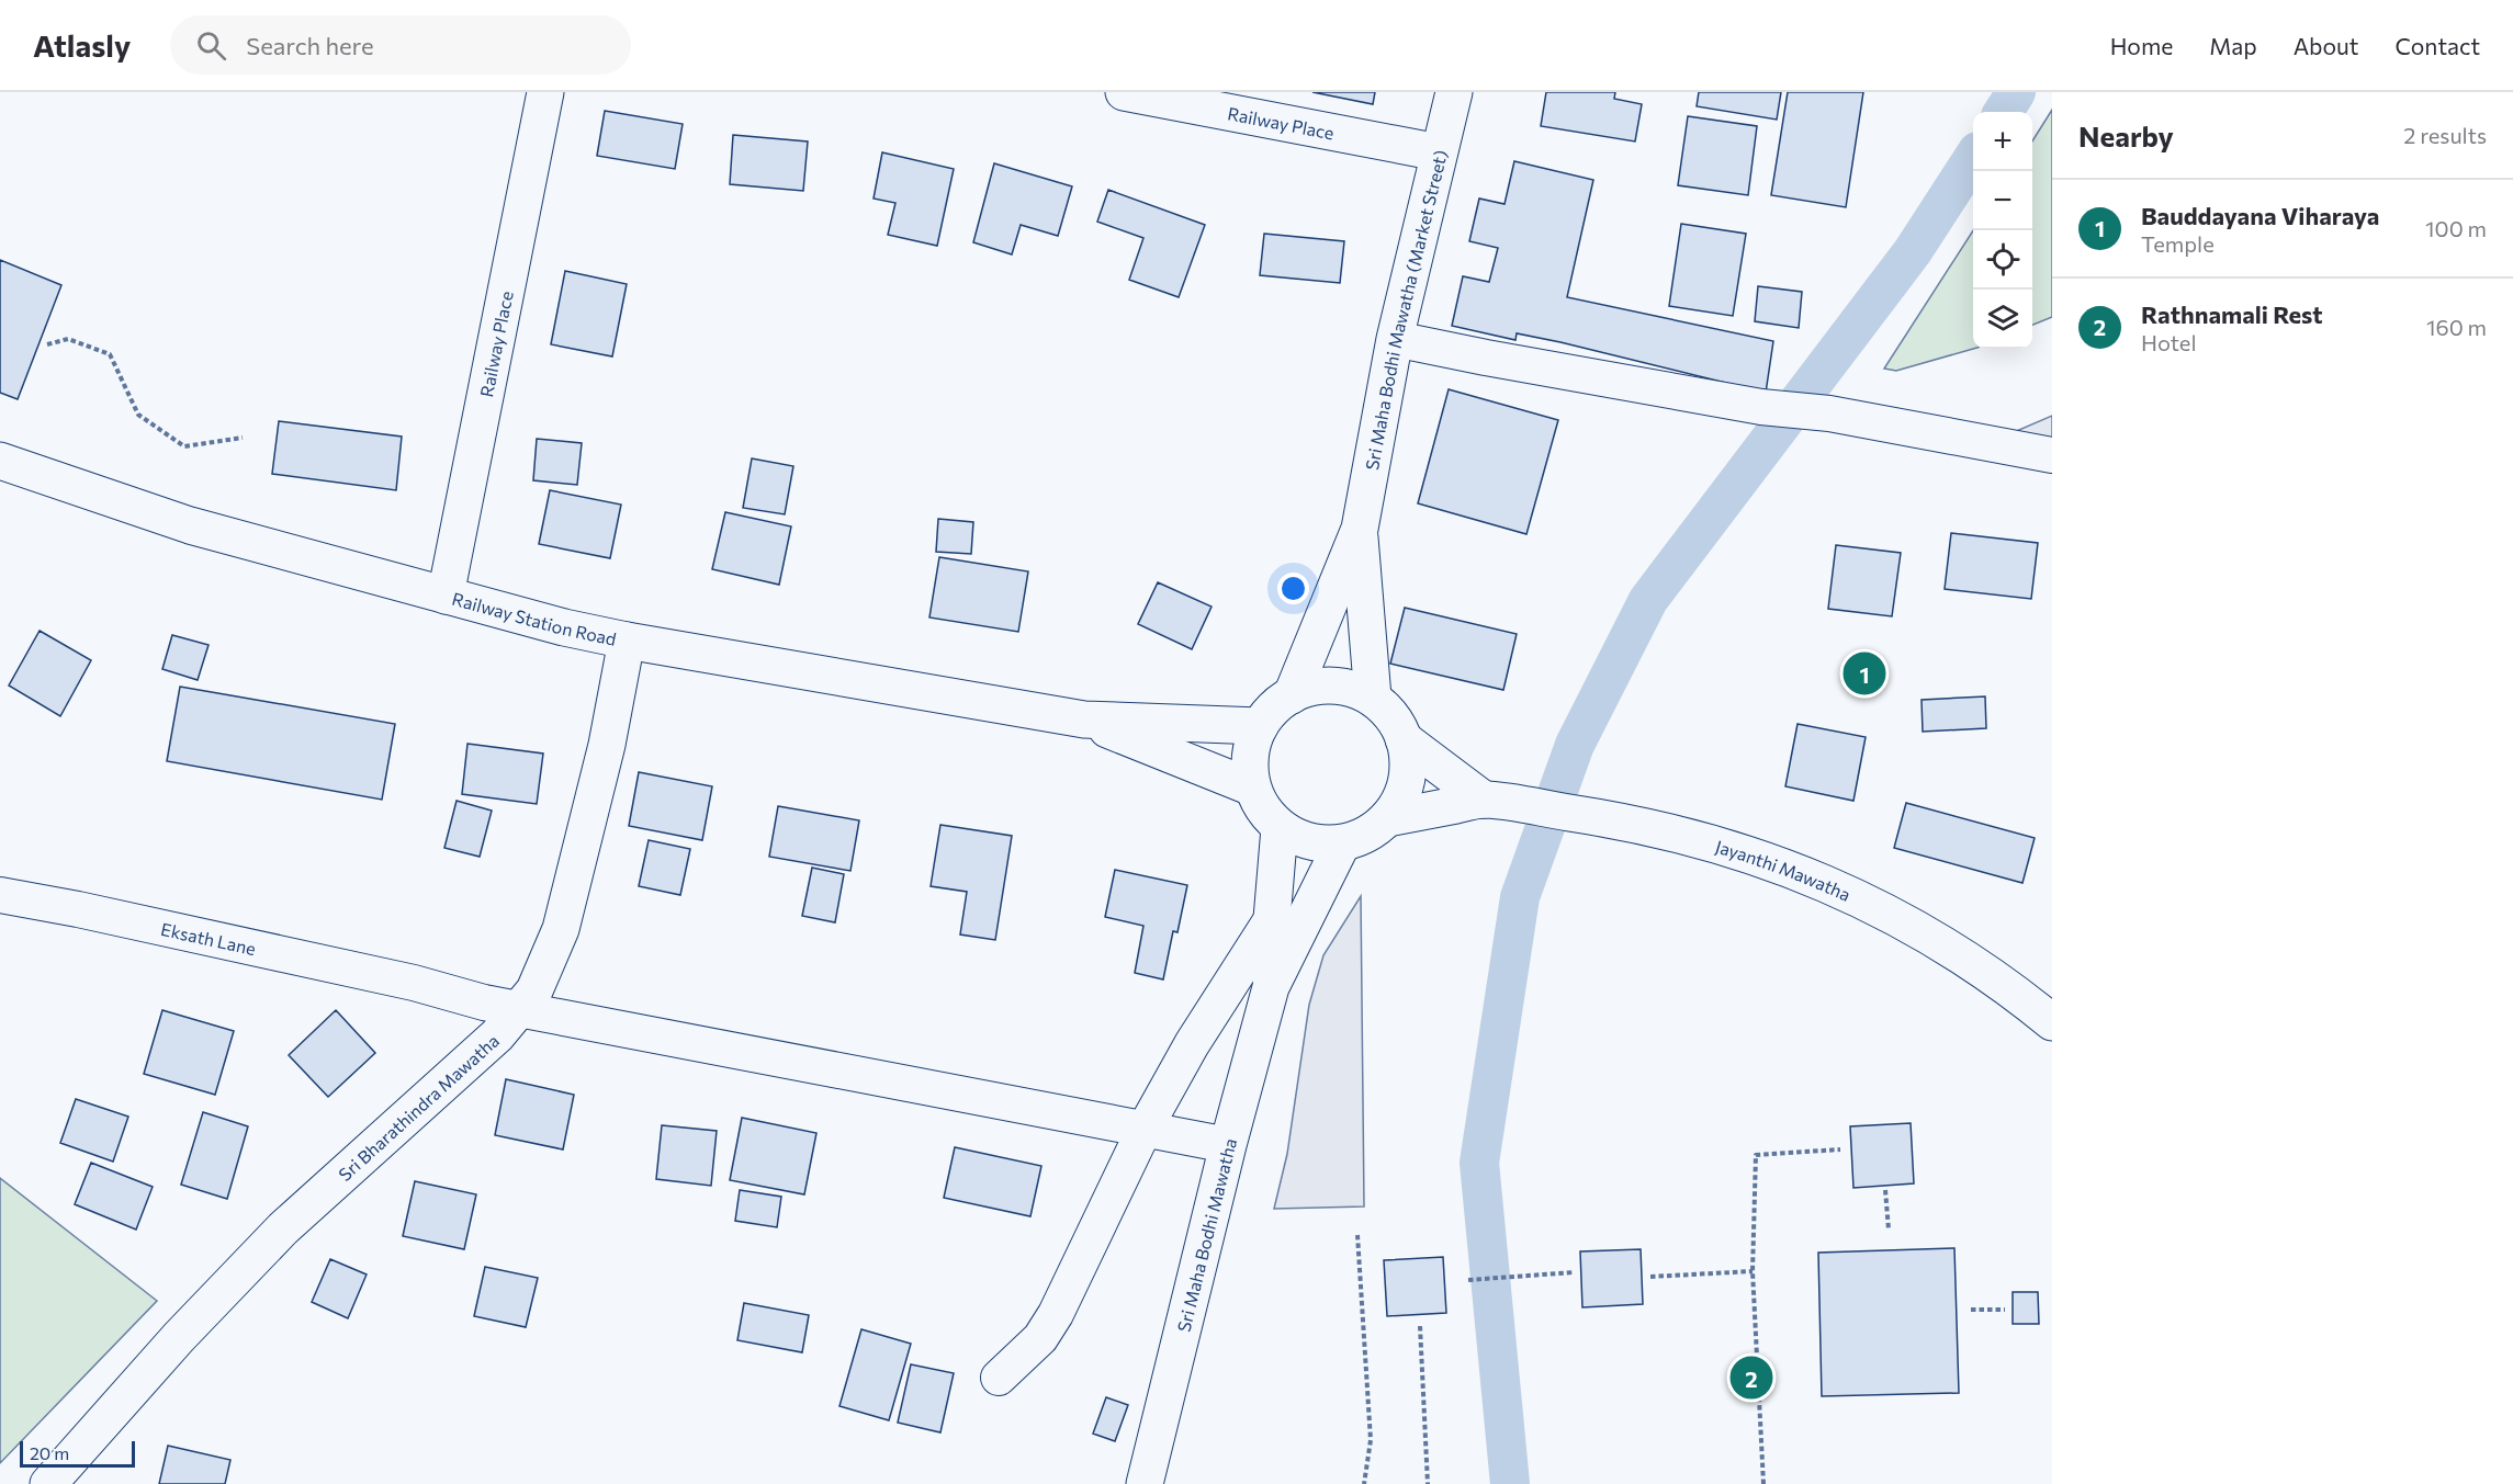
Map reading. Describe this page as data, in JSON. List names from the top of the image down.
{
  "streets": {
    "main road": [
      "Railway Place",
      "Sri Maha Bodhi Mawatha (Market Street)",
      "Railway Station Road",
      "Jayanthi Mawatha",
      "Sri Bharathindra Mawatha",
      "Sri Maha Bodhi Mawatha"
    ],
    "street": ["Eksath Lane"]
  },
  "crossings": [
    ["Railway Place", "Sri Maha Bodhi Mawatha (Market Street)"],
    ["Railway Place", "Railway Station Road"],
    ["Sri Maha Bodhi Mawatha (Market Street)", "Railway Station Road"],
    ["Sri Maha Bodhi Mawatha (Market Street)", "Jayanthi Mawatha"],
    ["Sri Maha Bodhi Mawatha (Market Street)", "Sri Maha Bodhi Mawatha"],
    ["Railway Station Road", "Jayanthi Mawatha"],
    ["Railway Station Road", "Sri Bharathindra Mawatha"],
    ["Railway Station Road", "Sri Maha Bodhi Mawatha"],
    ["Jayanthi Mawatha", "Sri Maha Bodhi Mawatha"],
    ["Eksath Lane", "Sri Bharathindra Mawatha"],
    ["Eksath Lane", "Sri Maha Bodhi Mawatha"]
  ],
  "scale_bar": "20 m",
  "page": {
    "header": "Atlasly",
    "search": "Search here",
    "nav": [
      "Home",
      "Map",
      "About",
      "Contact"
    ],
    "heading": ["Nearby", "2 results"],
    "map_buttons": ["+", "−"],
    "list": [
      {
        "mark": "1",
        "name": "Bauddayana Viharaya",
        "note": "Temple",
        "value": "100 m"
      },
      {
        "mark": "2",
        "name": "Rathnamali Rest",
        "note": "Hotel",
        "value": "160 m"
      }
    ],
    "pins": ["1", "2"],
    "scale": "20 m"
  }
}
